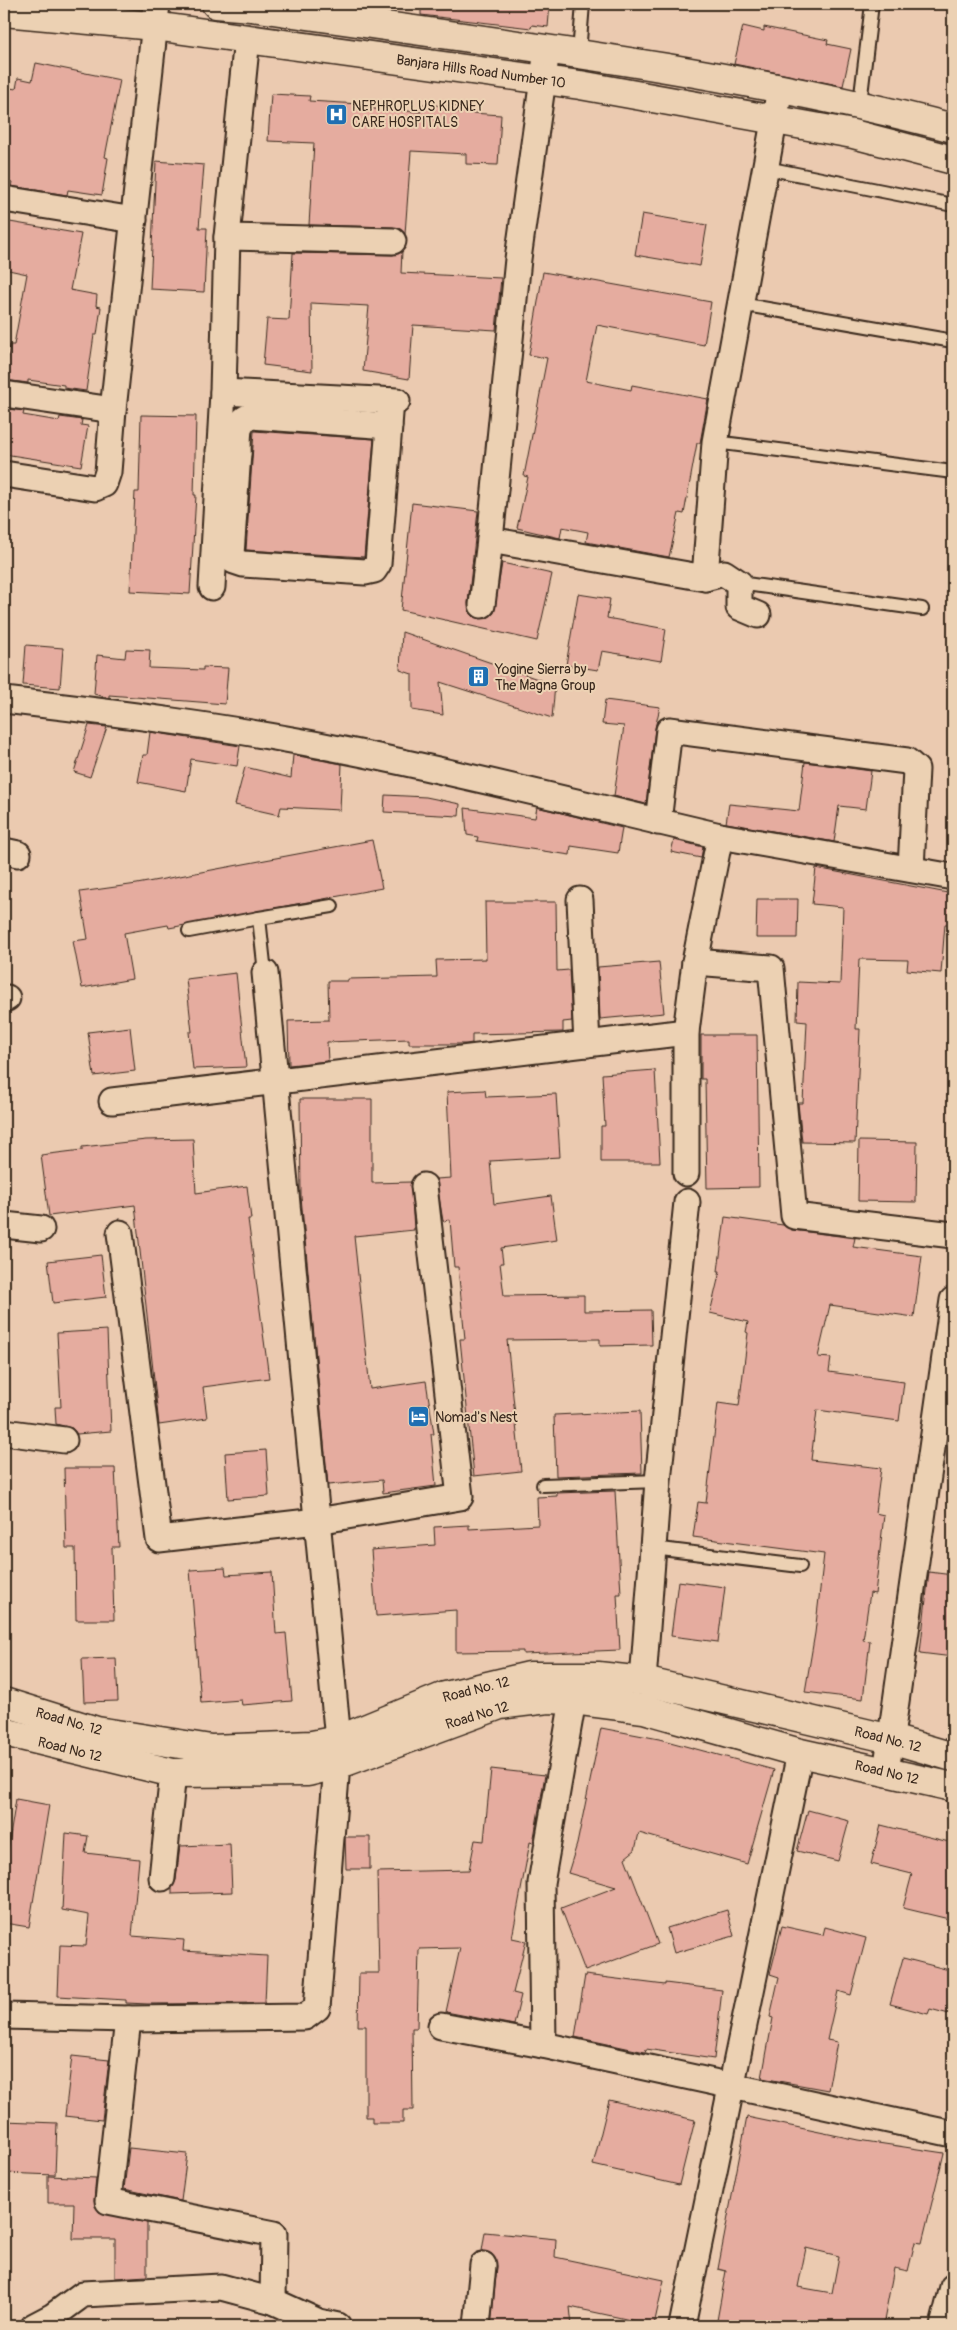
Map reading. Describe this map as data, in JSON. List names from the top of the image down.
{
  "streets": {
    "main road": ["Banjara Hills Road Number 10", "Road No. 12", "Road No 12"]
  },
  "crossings": [
    ["Road No. 12", "Road No 12"]
  ],
  "places": {
    "hospital": ["NEPHROPLUS KIDNEY CARE HOSPITALS"],
    "building": ["Yogine Sierra by The Magna Group"],
    "hotel": ["Nomad's Nest"]
  }
}
